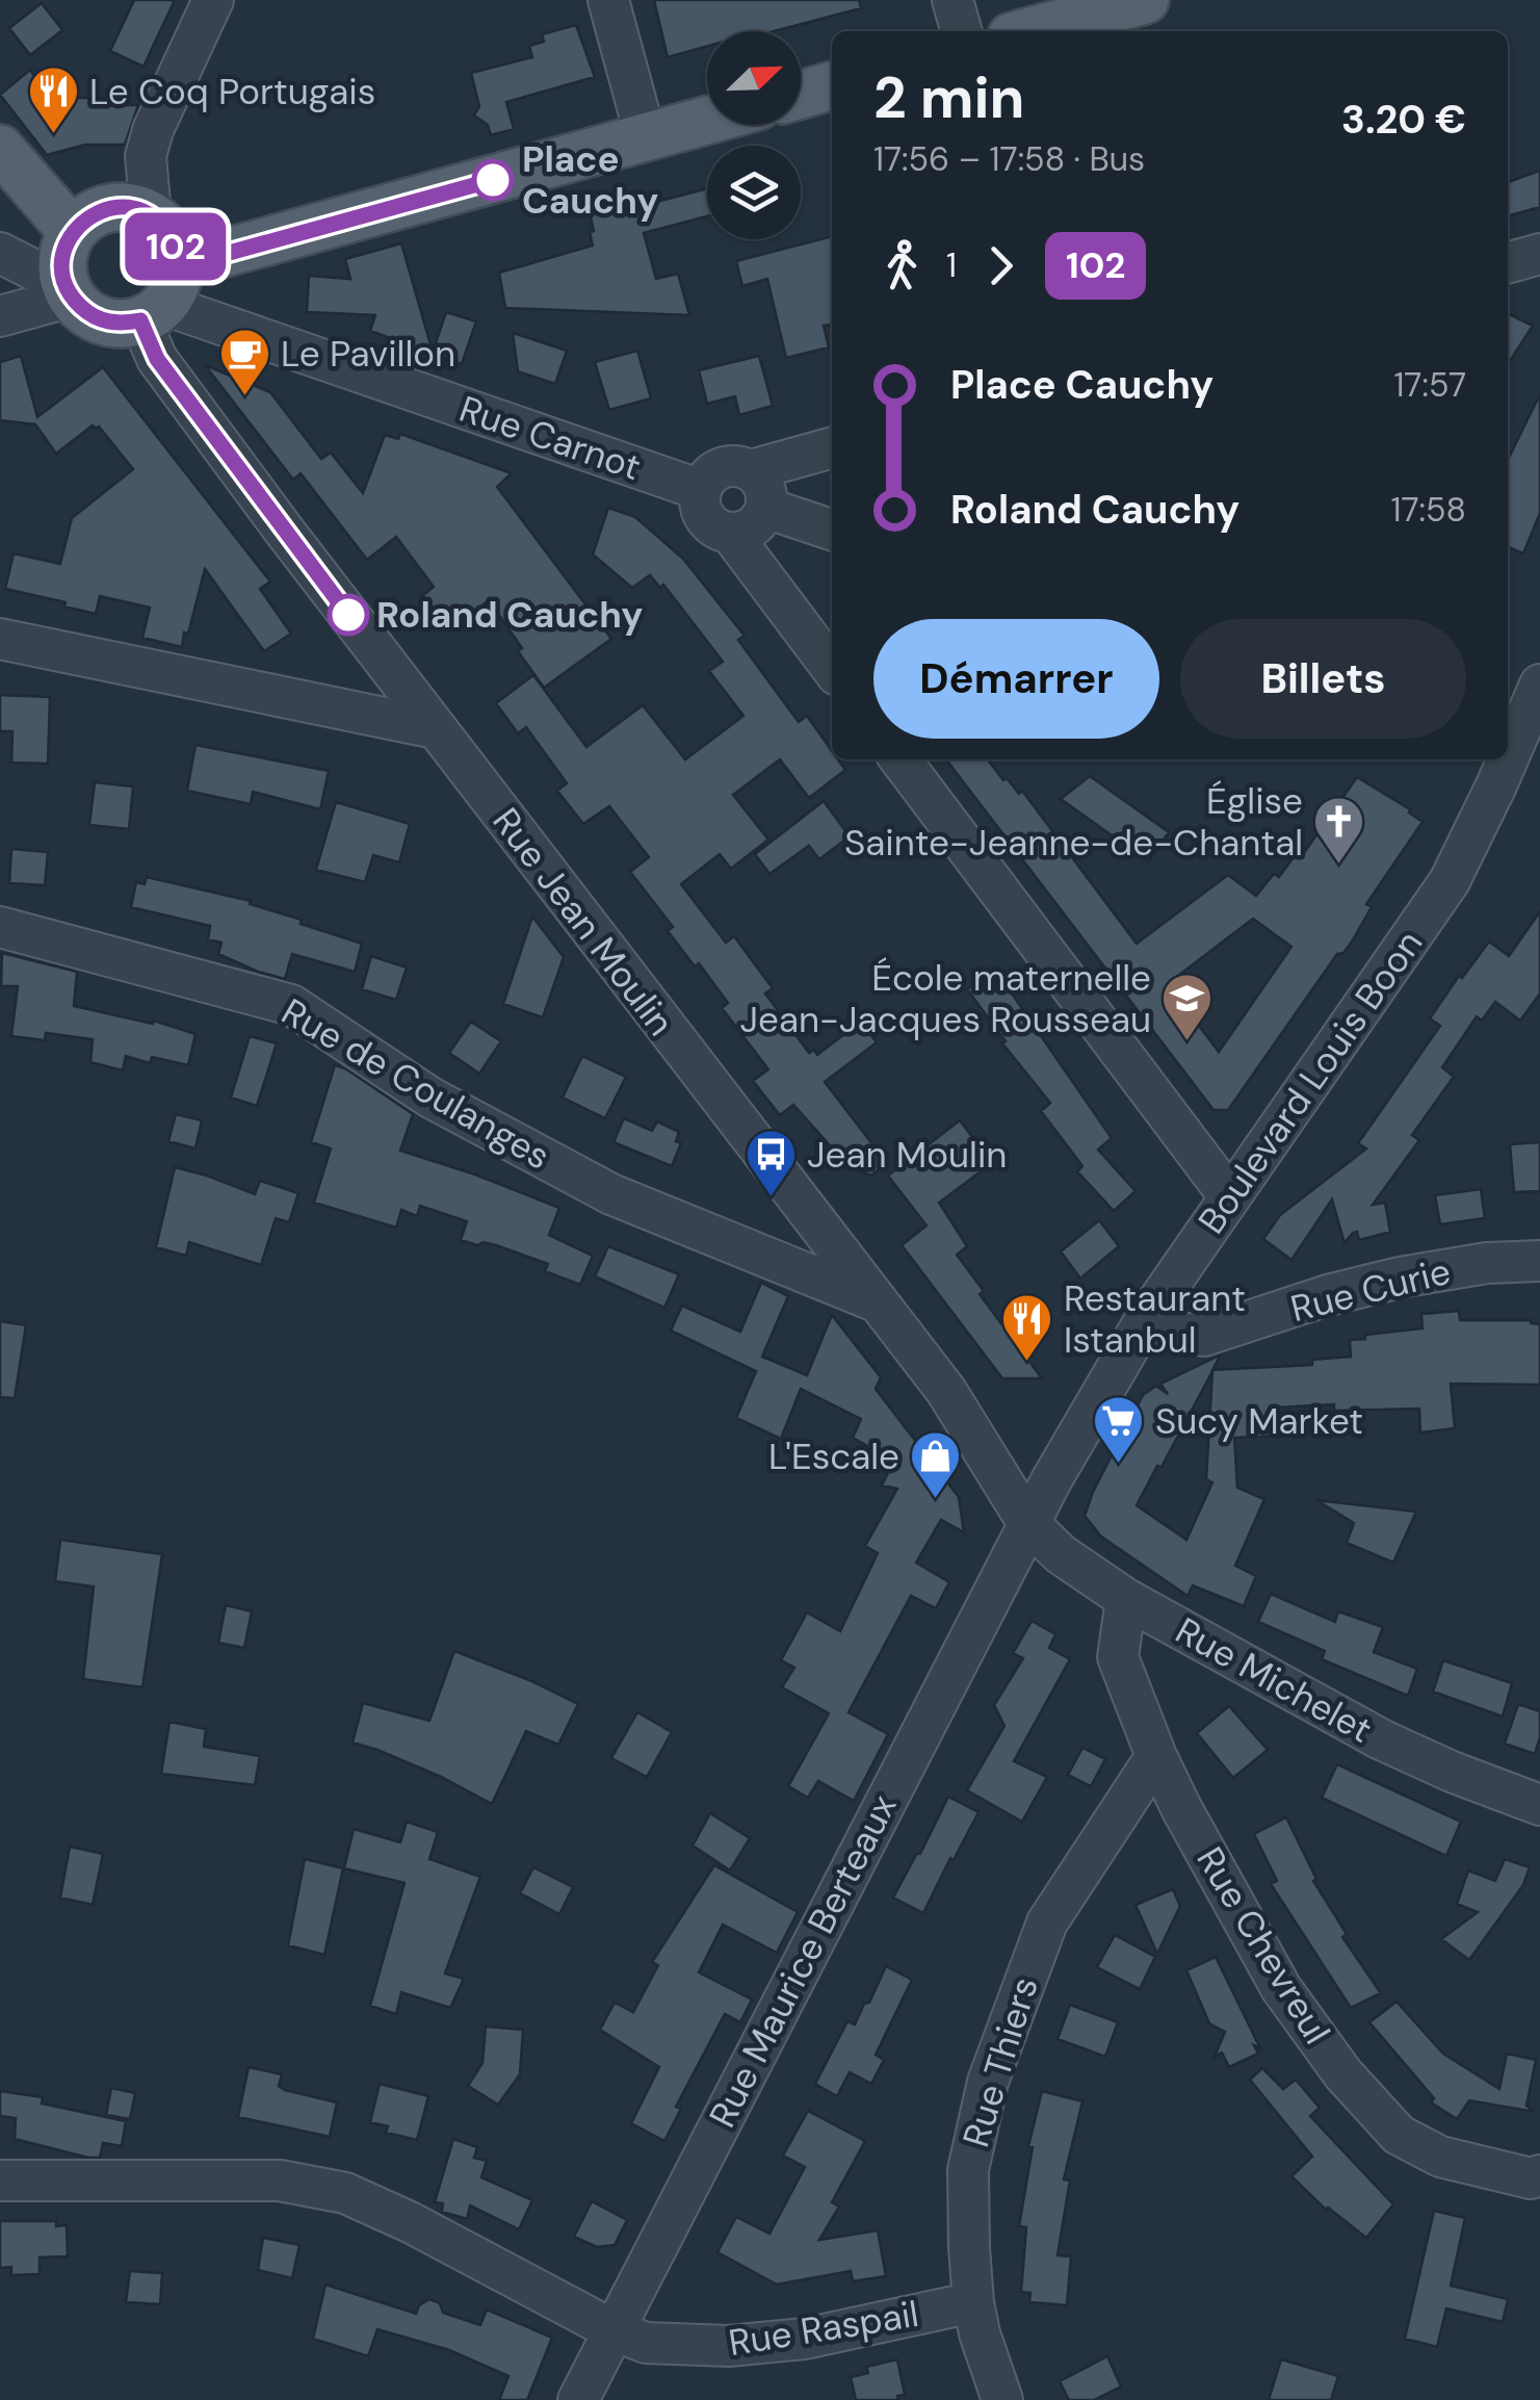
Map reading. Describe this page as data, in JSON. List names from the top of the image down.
{
  "streets": {
    "street": [
      "Rue Carnot",
      "Rue Jean Moulin",
      "Boulevard Louis Boon",
      "Rue de Coulanges",
      "Rue Curie",
      "Rue Michelet",
      "Rue Chevreul",
      "Rue Maurice Berteaux",
      "Rue Thiers",
      "Rue Raspail"
    ]
  },
  "crossings": [
    ["Rue Carnot", "Rue Jean Moulin"],
    ["Rue Jean Moulin", "Boulevard Louis Boon"],
    ["Rue Jean Moulin", "Rue de Coulanges"],
    ["Rue Jean Moulin", "Rue Michelet"],
    ["Rue Jean Moulin", "Rue Maurice Berteaux"],
    ["Boulevard Louis Boon", "Rue Curie"],
    ["Boulevard Louis Boon", "Rue Michelet"],
    ["Boulevard Louis Boon", "Rue Maurice Berteaux"],
    ["Rue Michelet", "Rue Chevreul"],
    ["Rue Michelet", "Rue Maurice Berteaux"],
    ["Rue Chevreul", "Rue Thiers"],
    ["Rue Maurice Berteaux", "Rue Raspail"],
    ["Rue Thiers", "Rue Raspail"]
  ],
  "places": {
    "restaurant": ["Le Coq Portugais", "Restaurant Istanbul"],
    "other": ["Place Cauchy", "Roland Cauchy"],
    "cafe": ["Le Pavillon"],
    "church": ["Église Sainte-Jeanne-de-Chantal"],
    "school or university": ["École maternelle Jean-Jacques Rousseau"],
    "bus stop": ["Jean Moulin"],
    "supermarket": ["Sucy Market"],
    "shop": ["L'Escale"]
  },
  "lines": ["bus line 102"],
  "north": "top right",
  "page": {
    "on_map": "102",
    "heading": ["2 min", "17:56 – 17:58 · Bus", "3.20 €"],
    "legs": ["1", "102"],
    "list": [
      {
        "name": "Place Cauchy",
        "value": "17:57"
      },
      {
        "name": "Roland Cauchy",
        "value": "17:58"
      }
    ],
    "buttons": ["Démarrer", "Billets"]
  }
}
